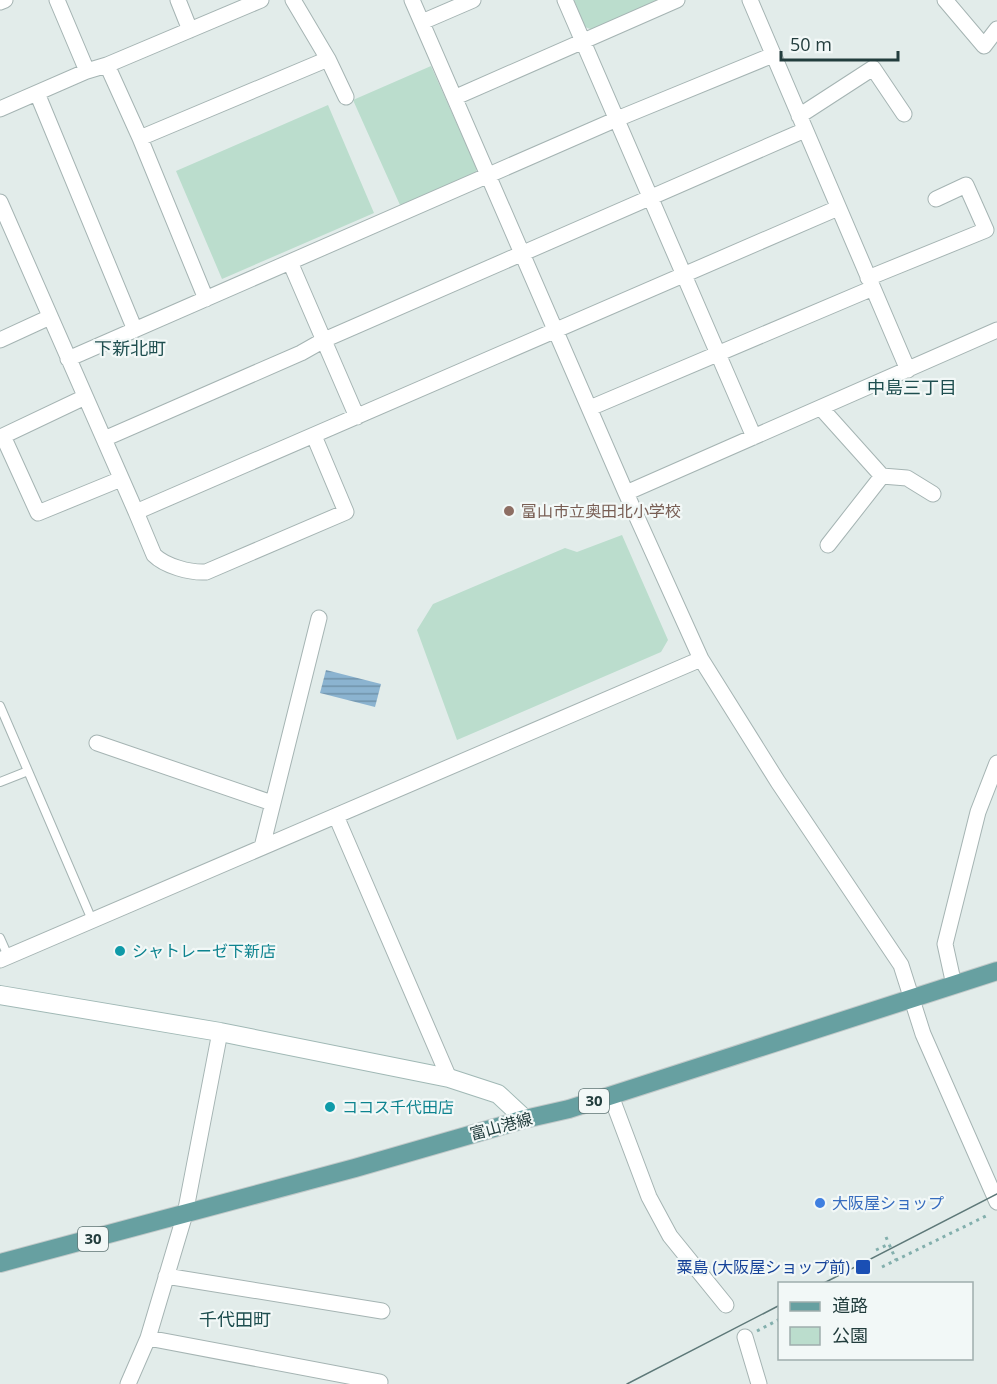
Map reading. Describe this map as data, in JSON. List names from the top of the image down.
{
  "streets": {
    "main road": ["30", "富山港線"]
  },
  "districts": ["下新北町", "中島三丁目", "千代田町"],
  "places": {
    "other": [
      "富山市立奥田北小学校",
      "シャトレーゼ下新店",
      "ココス千代田店",
      "大阪屋ショップ"
    ],
    "transit": ["粟島 (大阪屋ショップ前)"]
  },
  "legend": ["道路", "公園"],
  "scale_bar": "50 m"
}
